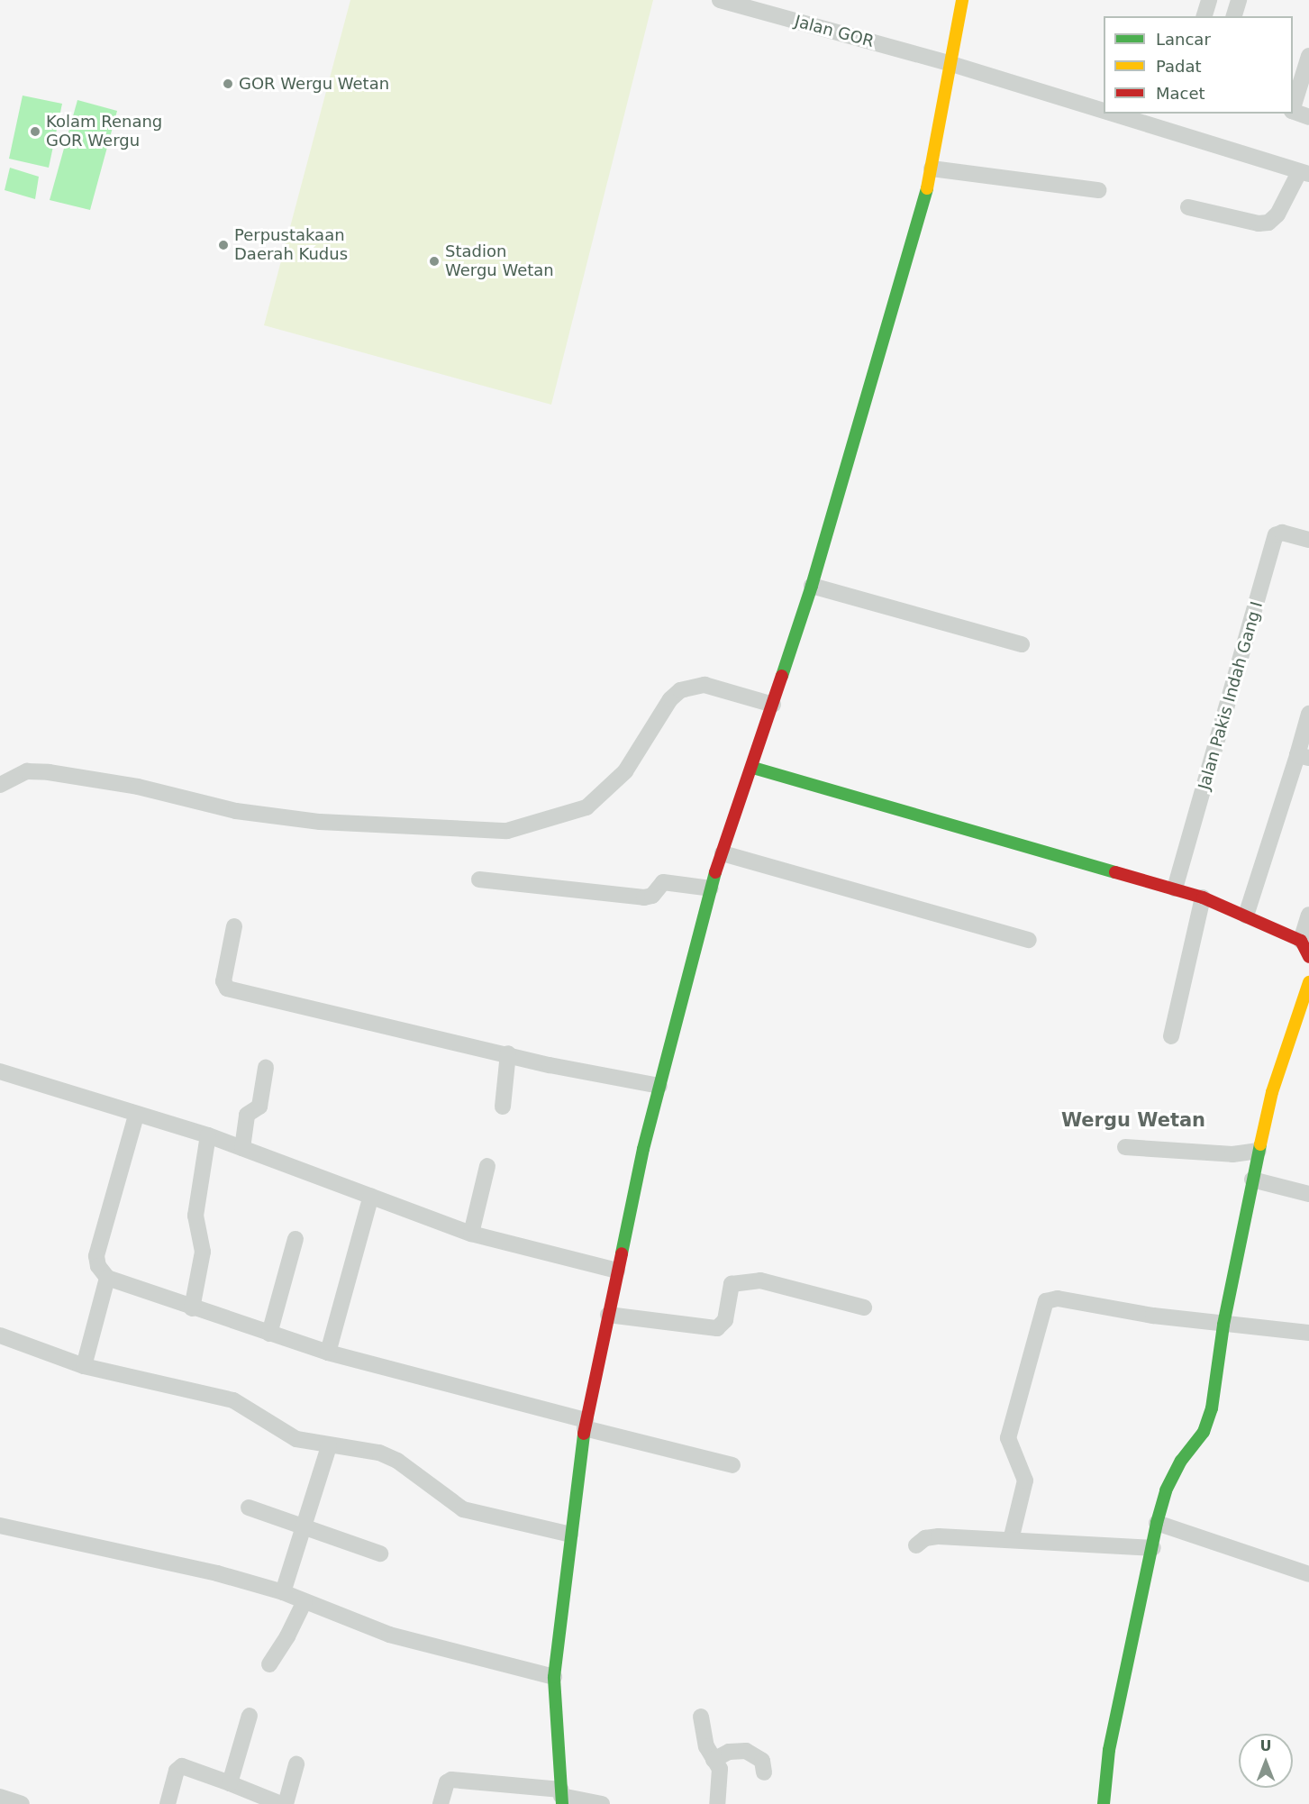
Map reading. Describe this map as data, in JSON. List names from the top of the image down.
{
  "streets": {
    "street": ["Jalan GOR", "Jalan Pakis Indah Gang I"]
  },
  "districts": ["Wergu Wetan"],
  "places": [
    "GOR Wergu Wetan",
    "Kolam Renang GOR Wergu",
    "Perpustakaan Daerah Kudus",
    "Stadion Wergu Wetan"
  ],
  "legend": ["Lancar", "Padat", "Macet"],
  "north": "top"
}
